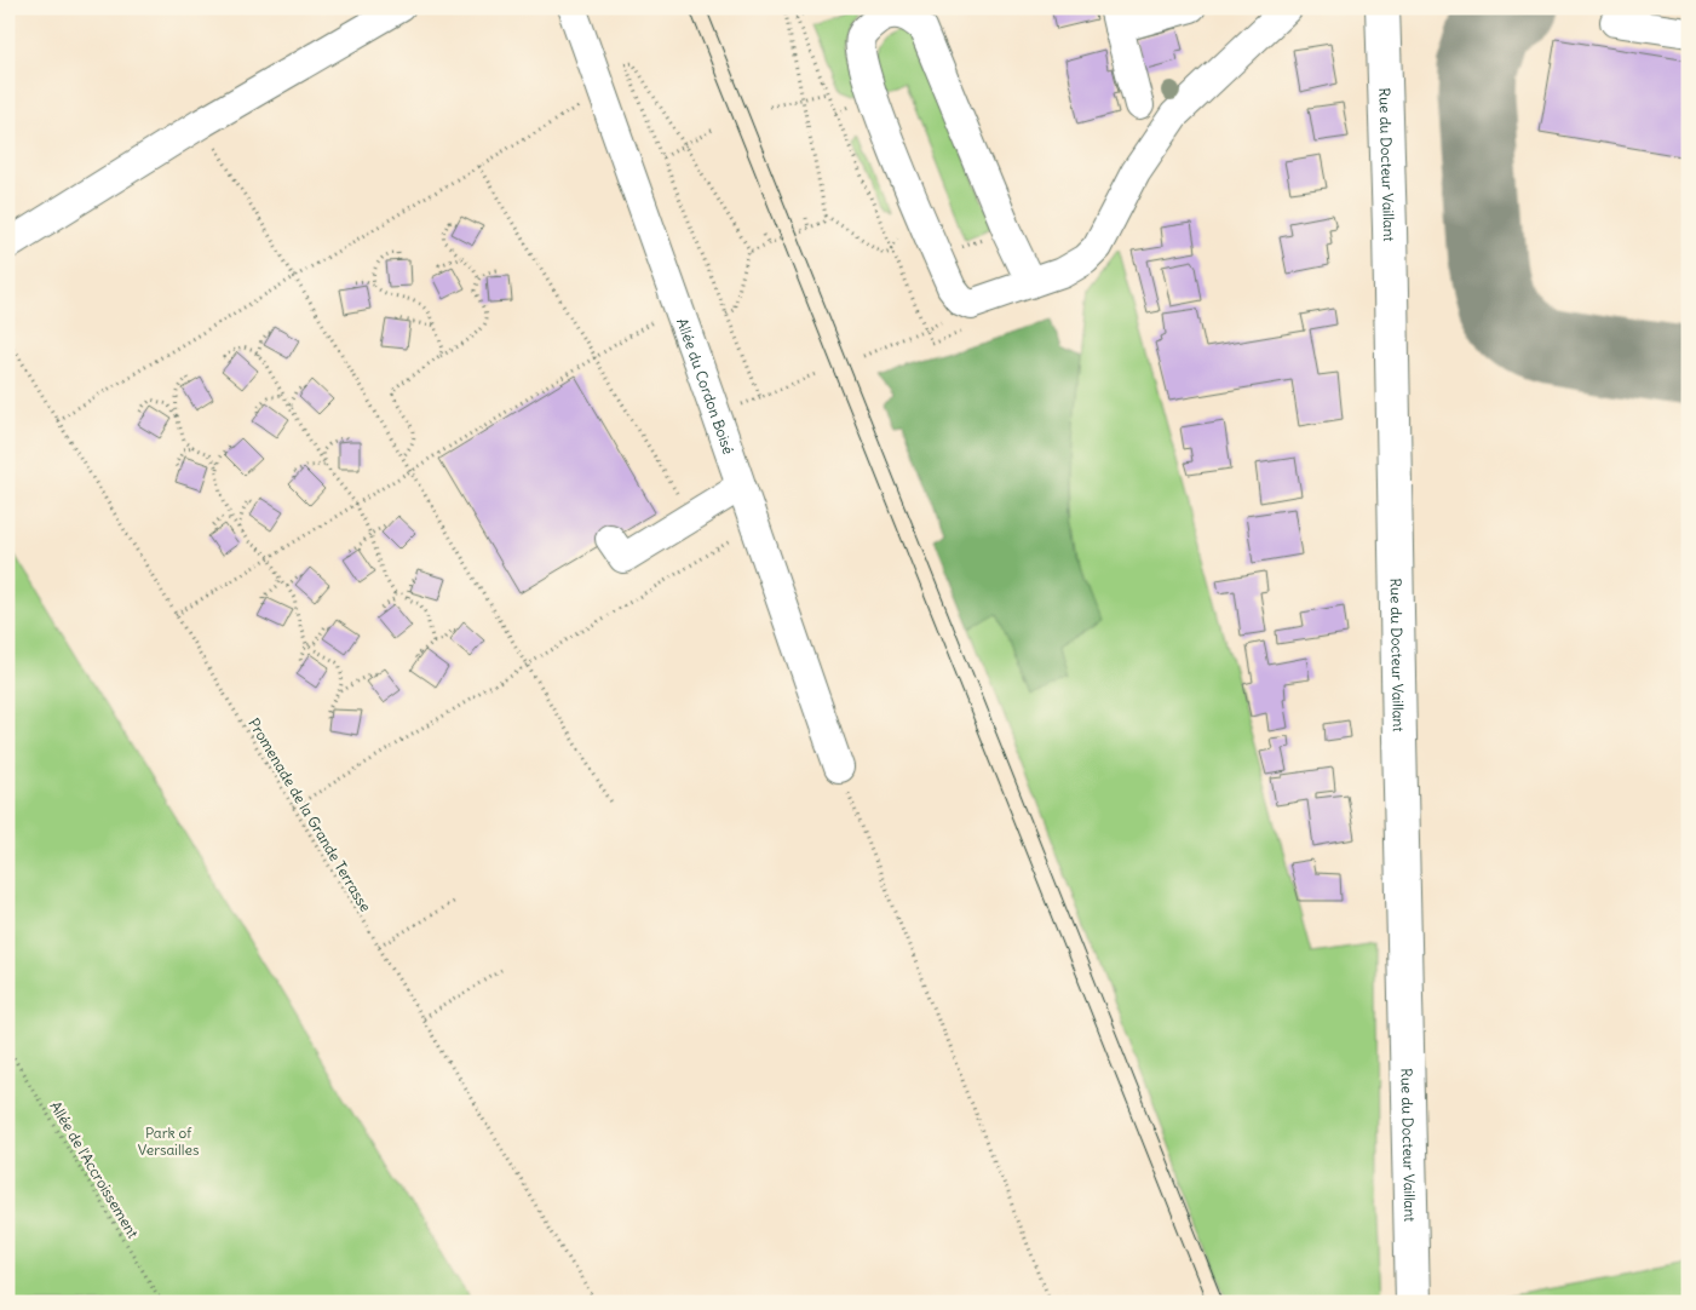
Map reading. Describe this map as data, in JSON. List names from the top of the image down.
{
  "streets": {
    "main road": ["Rue du Docteur Vaillant"],
    "street": ["Allée du Cordon Boisé"],
    "path": ["Promenade de la Grande Terrasse", "Allée de l'Accroissement"]
  },
  "parks": ["Park of Versailles"]
}
